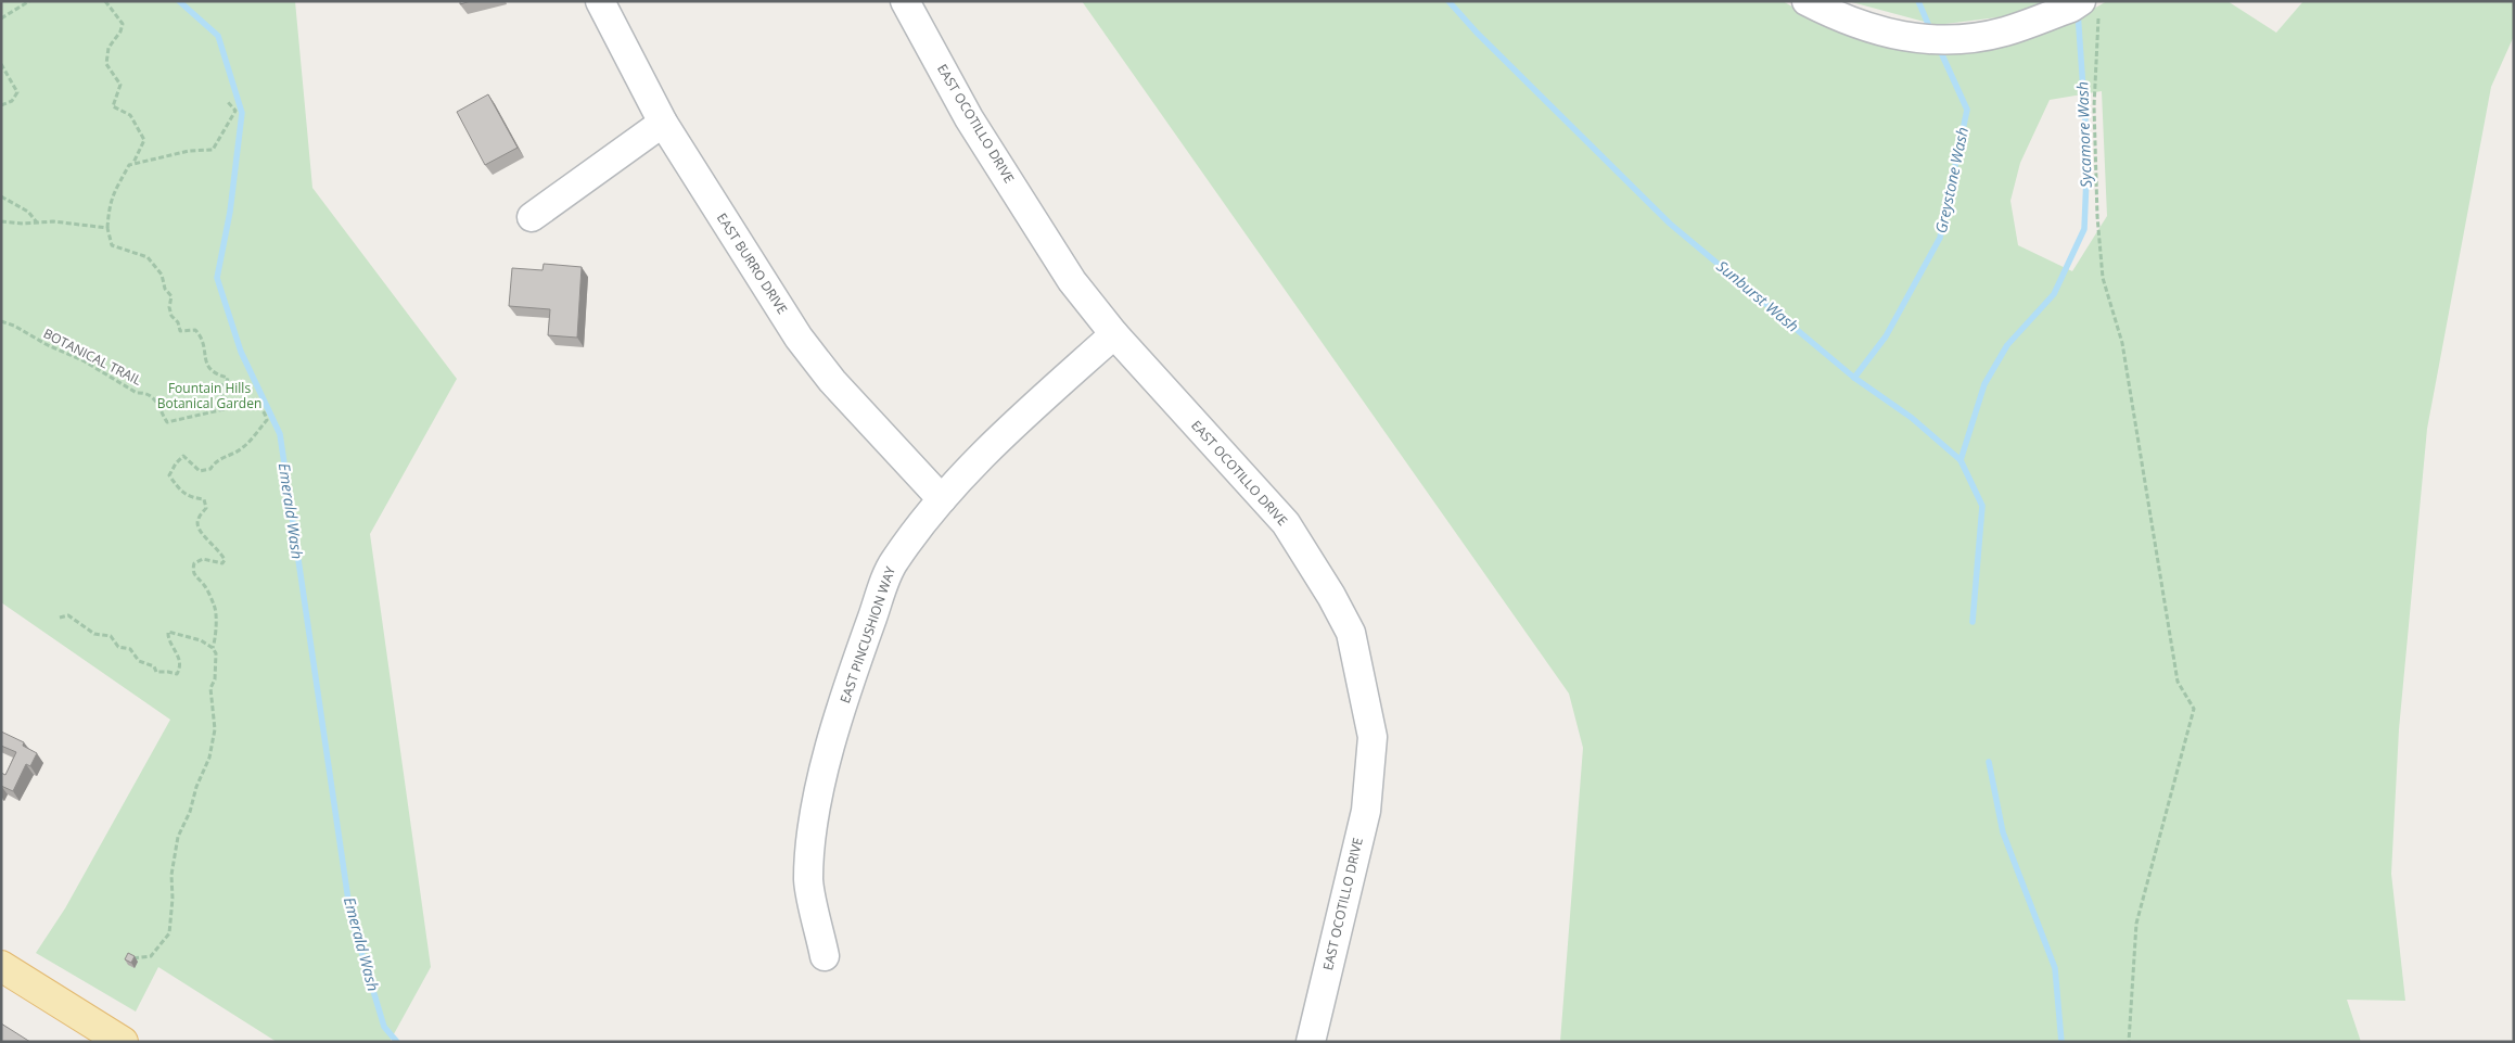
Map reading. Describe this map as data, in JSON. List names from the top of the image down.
{
  "streets": {
    "street": ["EAST OCOTILLO DRIVE", "EAST BURRO DRIVE", "EAST PINCUSHION WAY"],
    "path": ["BOTANICAL TRAIL"]
  },
  "crossings": [
    ["EAST OCOTILLO DRIVE", "EAST PINCUSHION WAY"],
    ["EAST BURRO DRIVE", "EAST PINCUSHION WAY"]
  ],
  "water": [
    "Sycamore Wash",
    "Greystone Wash",
    "Sunburst Wash",
    "Emerald Wash"
  ],
  "parks": ["Fountain Hills Botanical Garden"]
}
